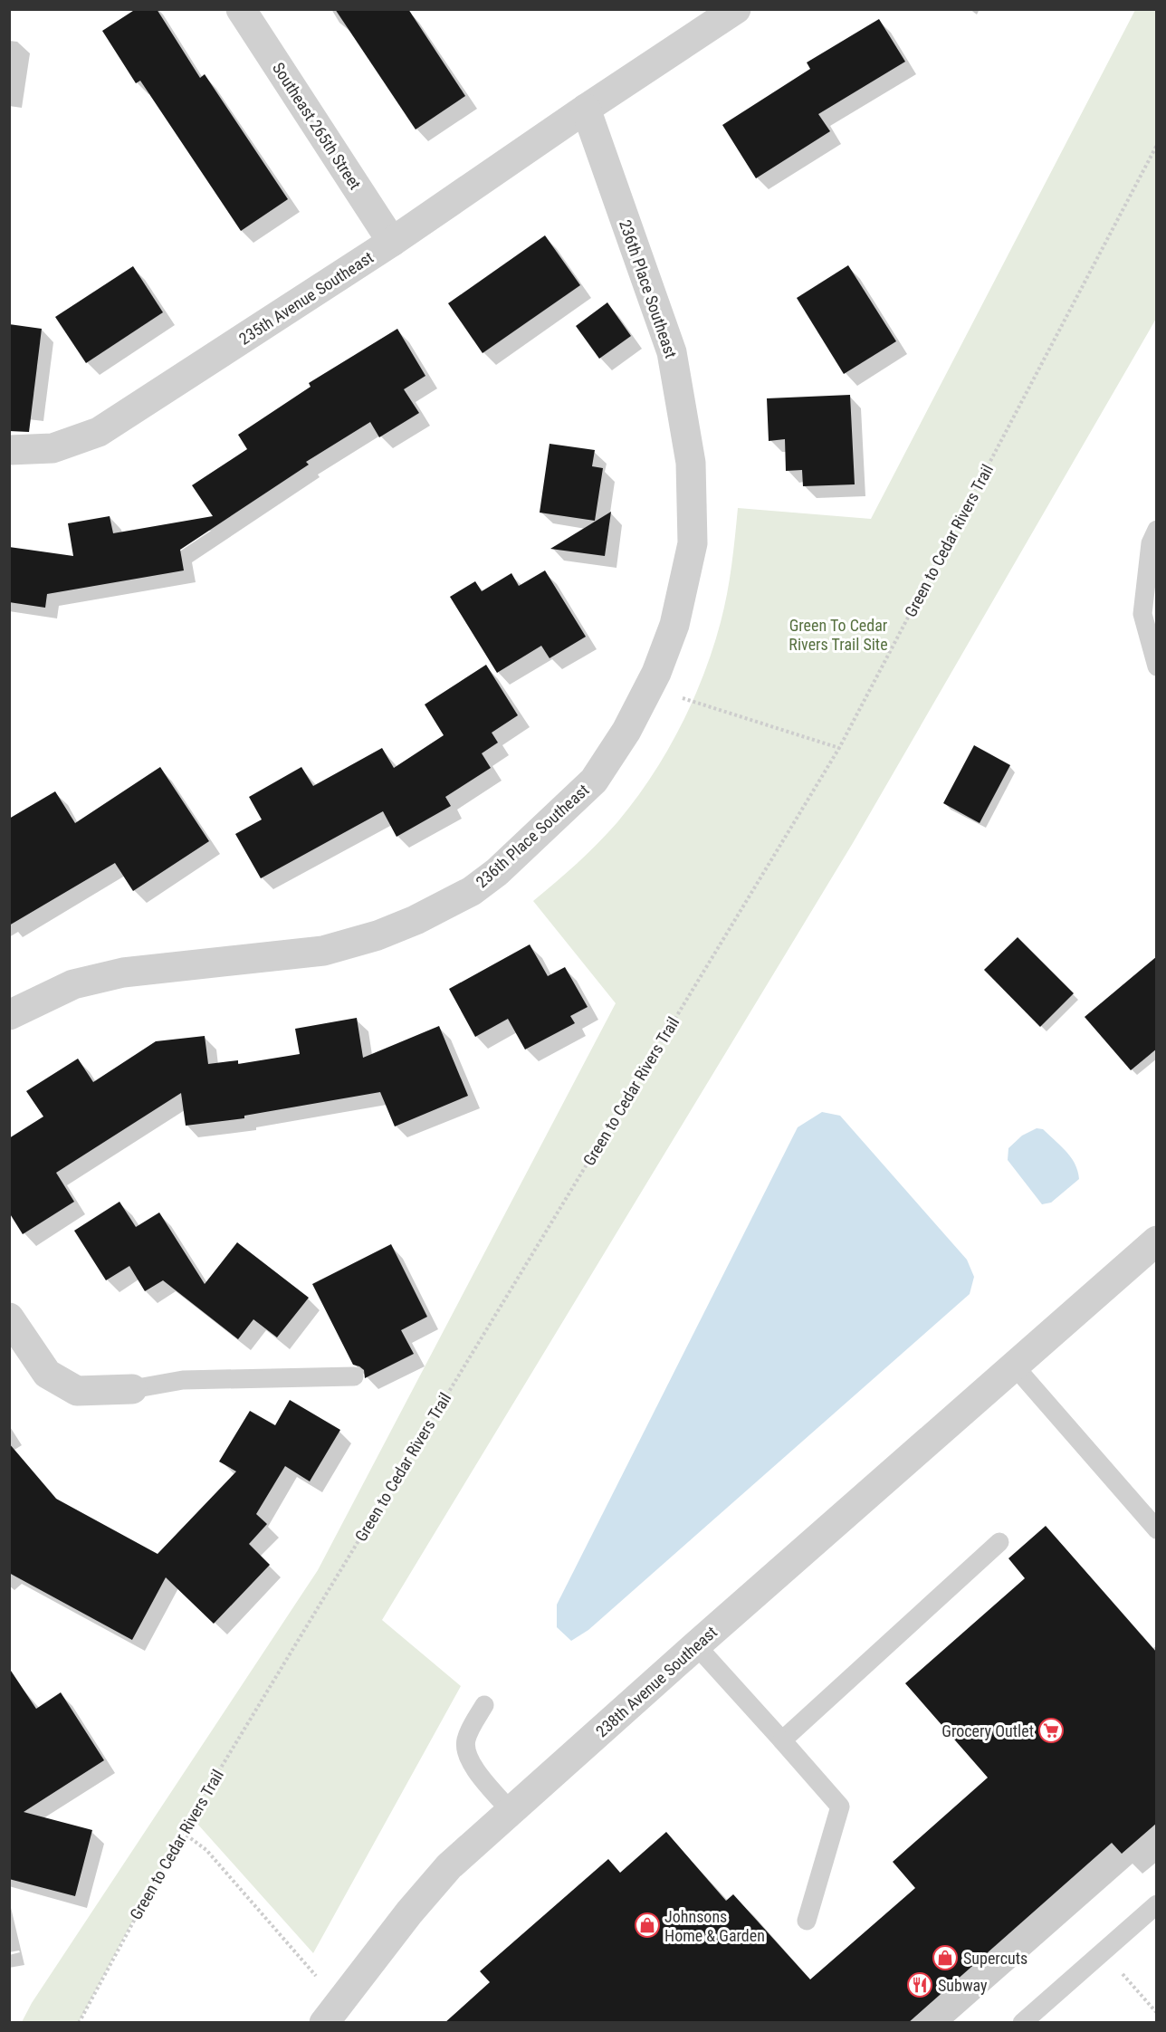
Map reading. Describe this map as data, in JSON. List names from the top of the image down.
{
  "streets": {
    "street": [
      "Southeast 265th Street",
      "236th Place Southeast",
      "235th Avenue Southeast",
      "238th Avenue Southeast"
    ],
    "path": ["Green to Cedar Rivers Trail"]
  },
  "crossings": [
    ["Southeast 265th Street", "235th Avenue Southeast"],
    ["236th Place Southeast", "235th Avenue Southeast"]
  ],
  "parks": ["Green To Cedar Rivers Trail Site"],
  "places": {
    "supermarket": ["Grocery Outlet"],
    "shop": ["Johnsons Home & Garden", "Supercuts"],
    "restaurant": ["Subway"]
  }
}
